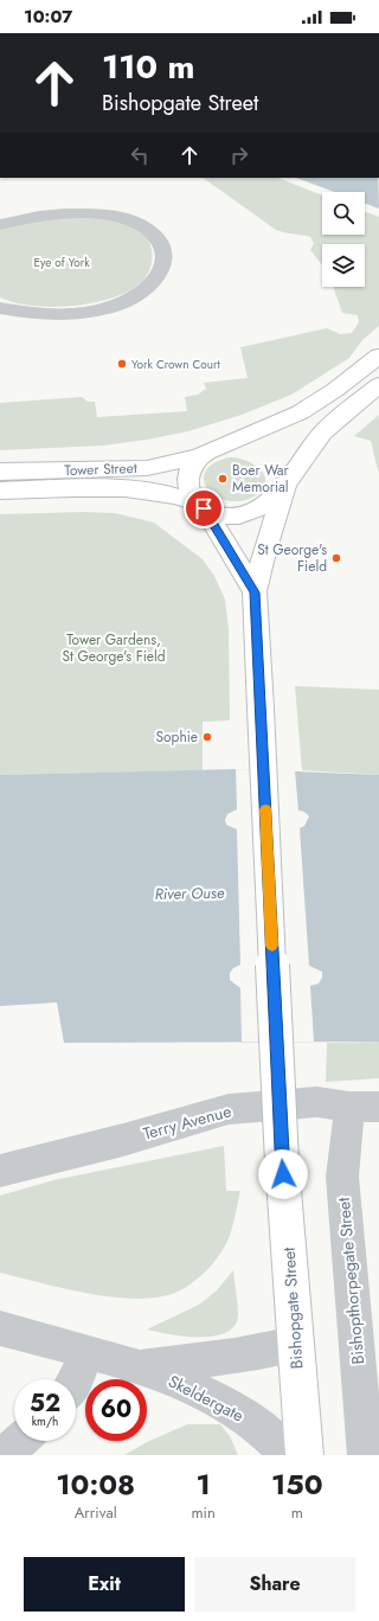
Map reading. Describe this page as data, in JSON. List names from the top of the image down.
{
  "streets": {
    "main road": ["Tower Street", "Bishopgate Street"],
    "street": ["Terry Avenue", "Bishopthorpegate Street", "Skeldergate"]
  },
  "crossings": [
    ["Terry Avenue", "Bishopthorpegate Street"],
    ["Bishopgate Street", "Skeldergate"]
  ],
  "water": ["River Ouse"],
  "parks": ["Eye of York", "Tower Gardens, St George's Field"],
  "places": [
    "York Crown Court",
    "Boer War Memorial",
    "St George's Field",
    "Sophie"
  ],
  "page": {
    "status": "10:07",
    "turn": ["110 m", "Bishopgate Street"],
    "speed": "52 km/h",
    "limit": "60",
    "eta": [
      "10:08",
      "Arrival",
      "1",
      "min",
      "150",
      "m"
    ],
    "buttons": ["Exit", "Share"]
  }
}
